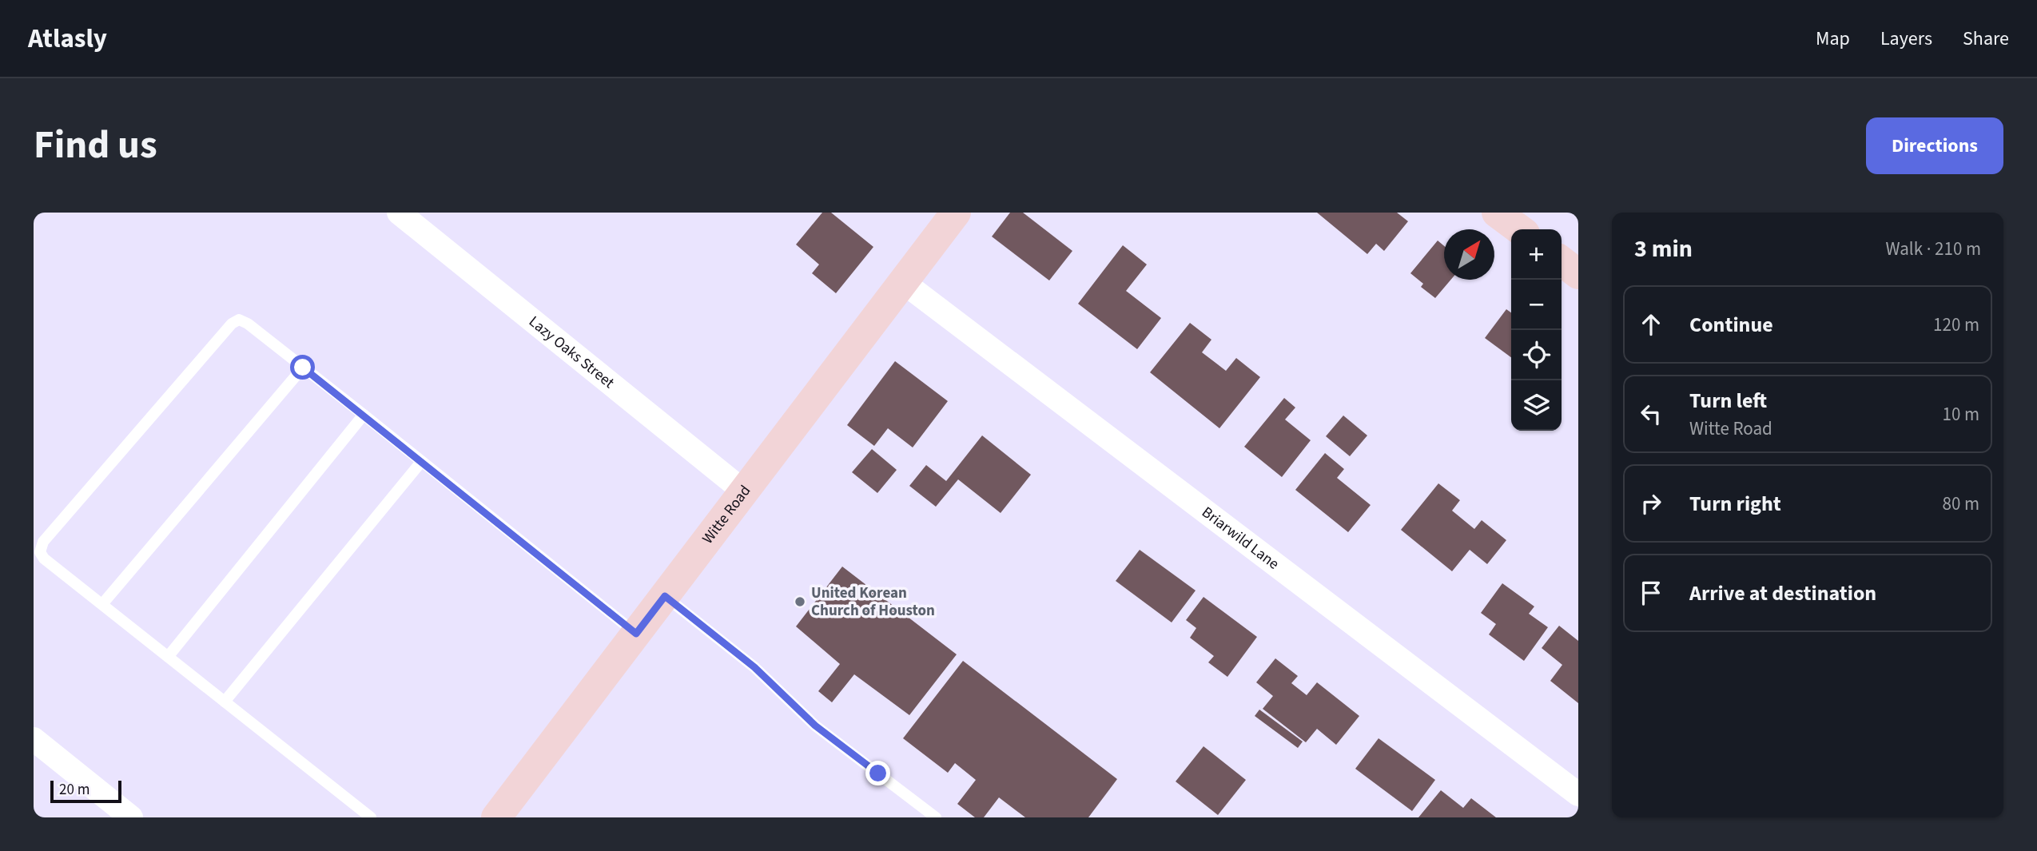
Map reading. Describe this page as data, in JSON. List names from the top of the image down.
{
  "streets": {
    "street": ["Lazy Oaks Street", "Witte Road", "Briarwild Lane"]
  },
  "crossings": [
    ["Lazy Oaks Street", "Witte Road"],
    ["Witte Road", "Briarwild Lane"]
  ],
  "places": ["United Korean Church of Houston"],
  "scale_bar": "20 m",
  "north": "top right",
  "page": {
    "header": "Atlasly",
    "nav": ["Map", "Layers", "Share"],
    "title": "Find us",
    "buttons": "Directions",
    "heading": ["3 min", "Walk · 210 m"],
    "map_buttons": ["+", "−"],
    "list": [
      ["Continue", "120 m"],
      ["Turn left", "Witte Road", "10 m"],
      ["Turn right", "80 m"],
      "Arrive at destination"
    ],
    "scale": "20 m"
  }
}
